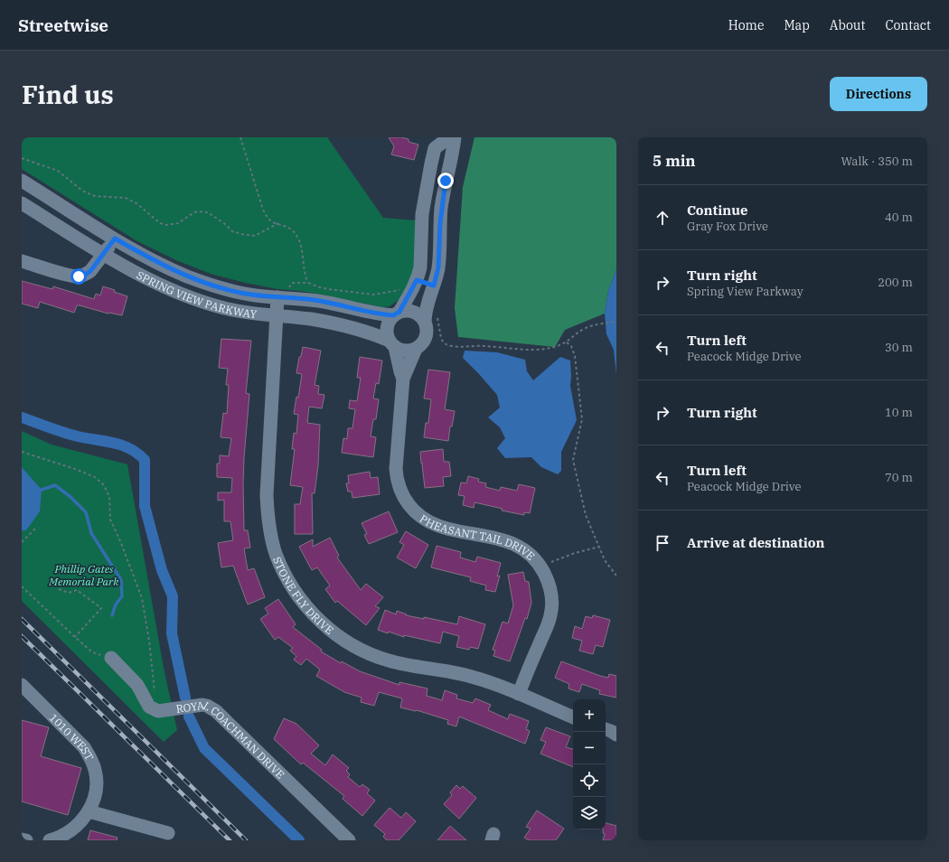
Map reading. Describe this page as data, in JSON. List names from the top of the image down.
{
  "streets": {
    "street": [
      "SPRING VIEW PARKWAY",
      "PHEASANT TAIL DRIVE",
      "STONE FLY DRIVE",
      "1010 WEST",
      "ROYAL COACHMAN DRIVE"
    ]
  },
  "crossings": [
    ["SPRING VIEW PARKWAY", "PHEASANT TAIL DRIVE"],
    ["SPRING VIEW PARKWAY", "STONE FLY DRIVE"],
    ["PHEASANT TAIL DRIVE", "STONE FLY DRIVE"]
  ],
  "parks": ["Phillip Gates Memorial Park"],
  "page": {
    "header": "Streetwise",
    "nav": [
      "Home",
      "Map",
      "About",
      "Contact"
    ],
    "buttons": "Directions",
    "title": "Find us",
    "heading": ["5 min", "Walk · 350 m"],
    "list": [
      ["Continue", "Gray Fox Drive", "40 m"],
      ["Turn right", "Spring View Parkway", "200 m"],
      ["Turn left", "Peacock Midge Drive", "30 m"],
      ["Turn right", "10 m"],
      ["Turn left", "Peacock Midge Drive", "70 m"],
      "Arrive at destination"
    ],
    "map_buttons": ["+", "−"]
  }
}
